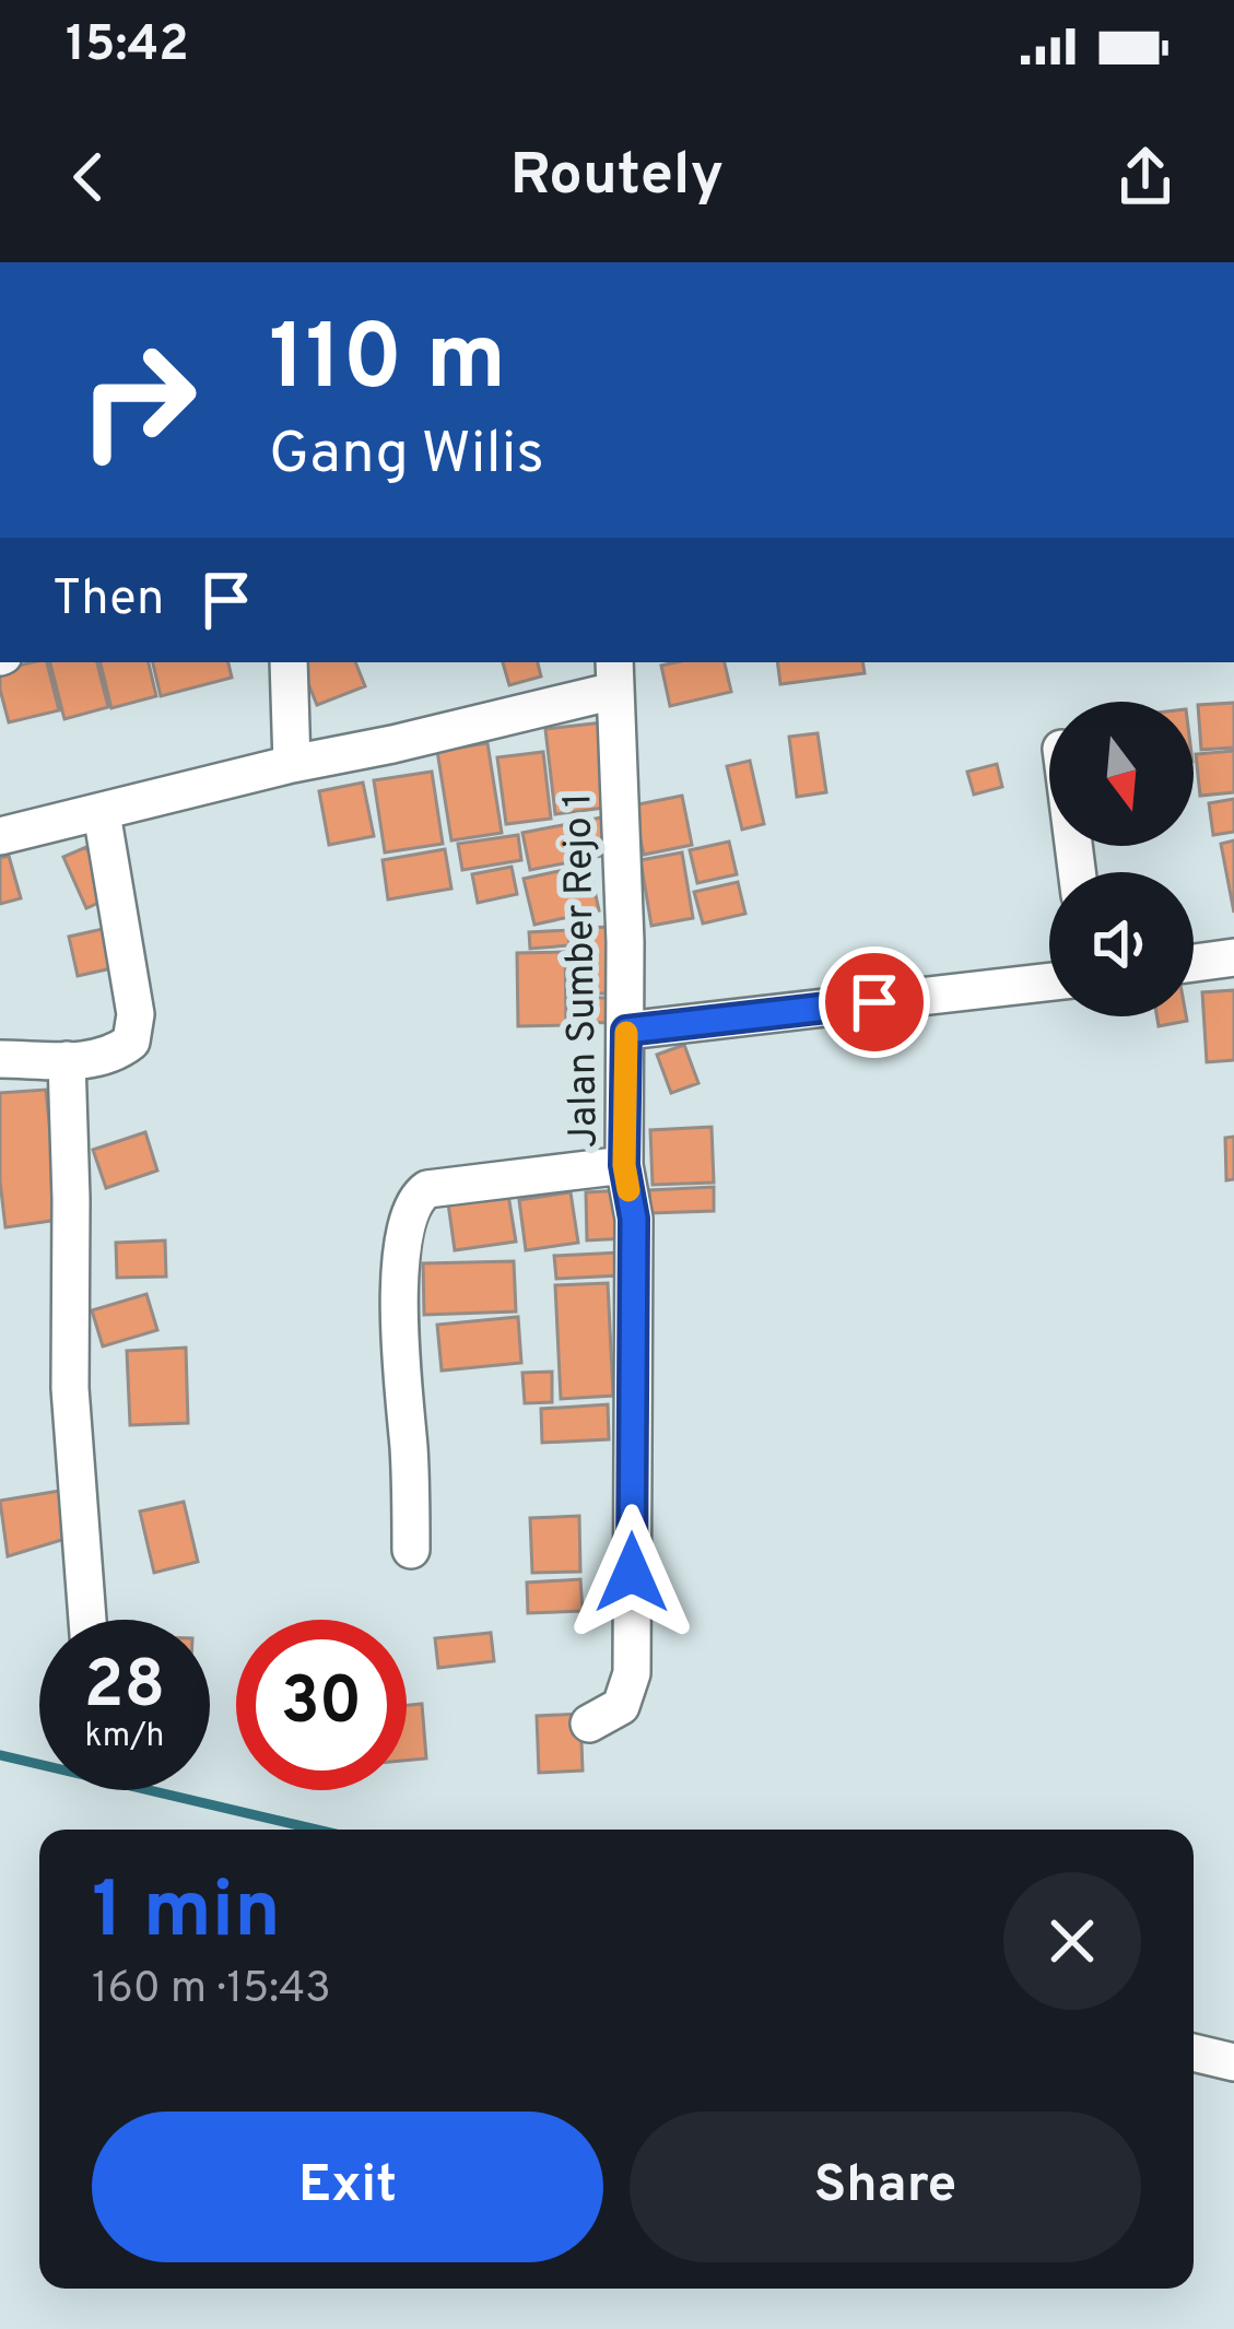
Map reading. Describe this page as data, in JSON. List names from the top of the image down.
{
  "streets": {
    "street": ["Jalan Sumber Rejo 1"]
  },
  "north": "bottom",
  "page": {
    "status": "15:42",
    "header": "Routely",
    "turn": ["110 m", "Gang Wilis"],
    "then": "Then",
    "speed": "28 km/h",
    "limit": "30",
    "heading": ["1 min", "160 m · 15:43"],
    "buttons": ["Exit", "Share"]
  }
}
